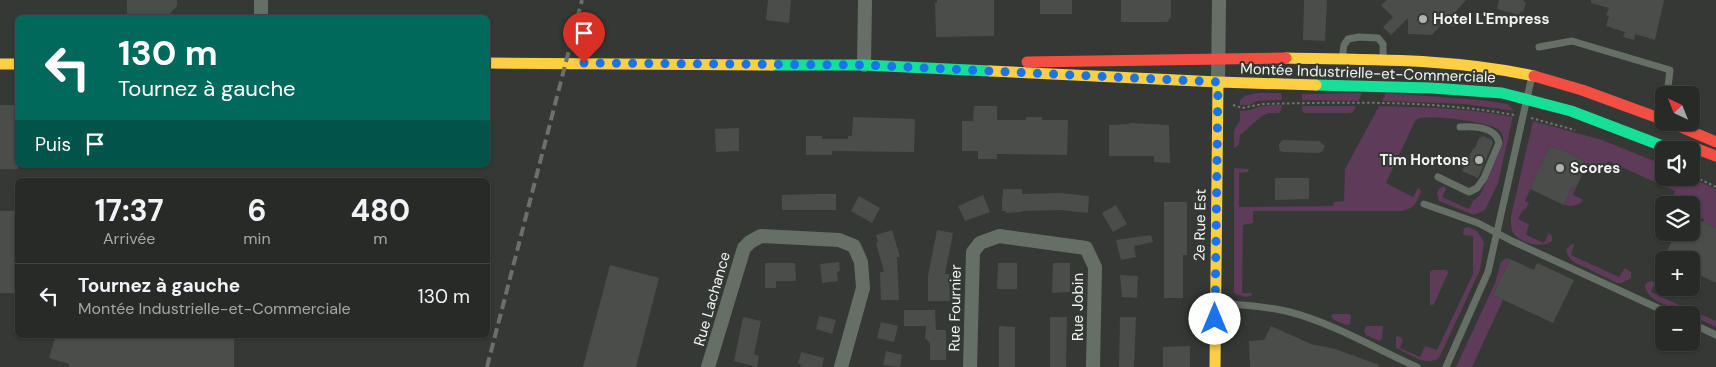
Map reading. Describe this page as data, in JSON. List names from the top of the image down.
{
  "streets": {
    "main road": ["Montée Industrielle-et-Commerciale", "2e Rue Est"],
    "street": ["Rue Lachance", "Rue Jobin", "Rue Fournier"]
  },
  "crossings": [
    ["Montée Industrielle-et-Commerciale", "2e Rue Est"],
    ["Rue Jobin", "Rue Fournier"]
  ],
  "places": ["Hotel L'Empress", "Tim Hortons", "Scores"],
  "north": "top left",
  "page": {
    "turn": ["130 m", "Tournez à gauche"],
    "map_buttons": ["+", "−"],
    "then": "Puis",
    "eta": [
      "17:37",
      "Arrivée",
      "6",
      "min",
      "480",
      "m"
    ],
    "list": [
      {
        "name": "Tournez à gauche",
        "note": "Montée Industrielle-et-Commerciale",
        "value": "130 m"
      }
    ]
  }
}
